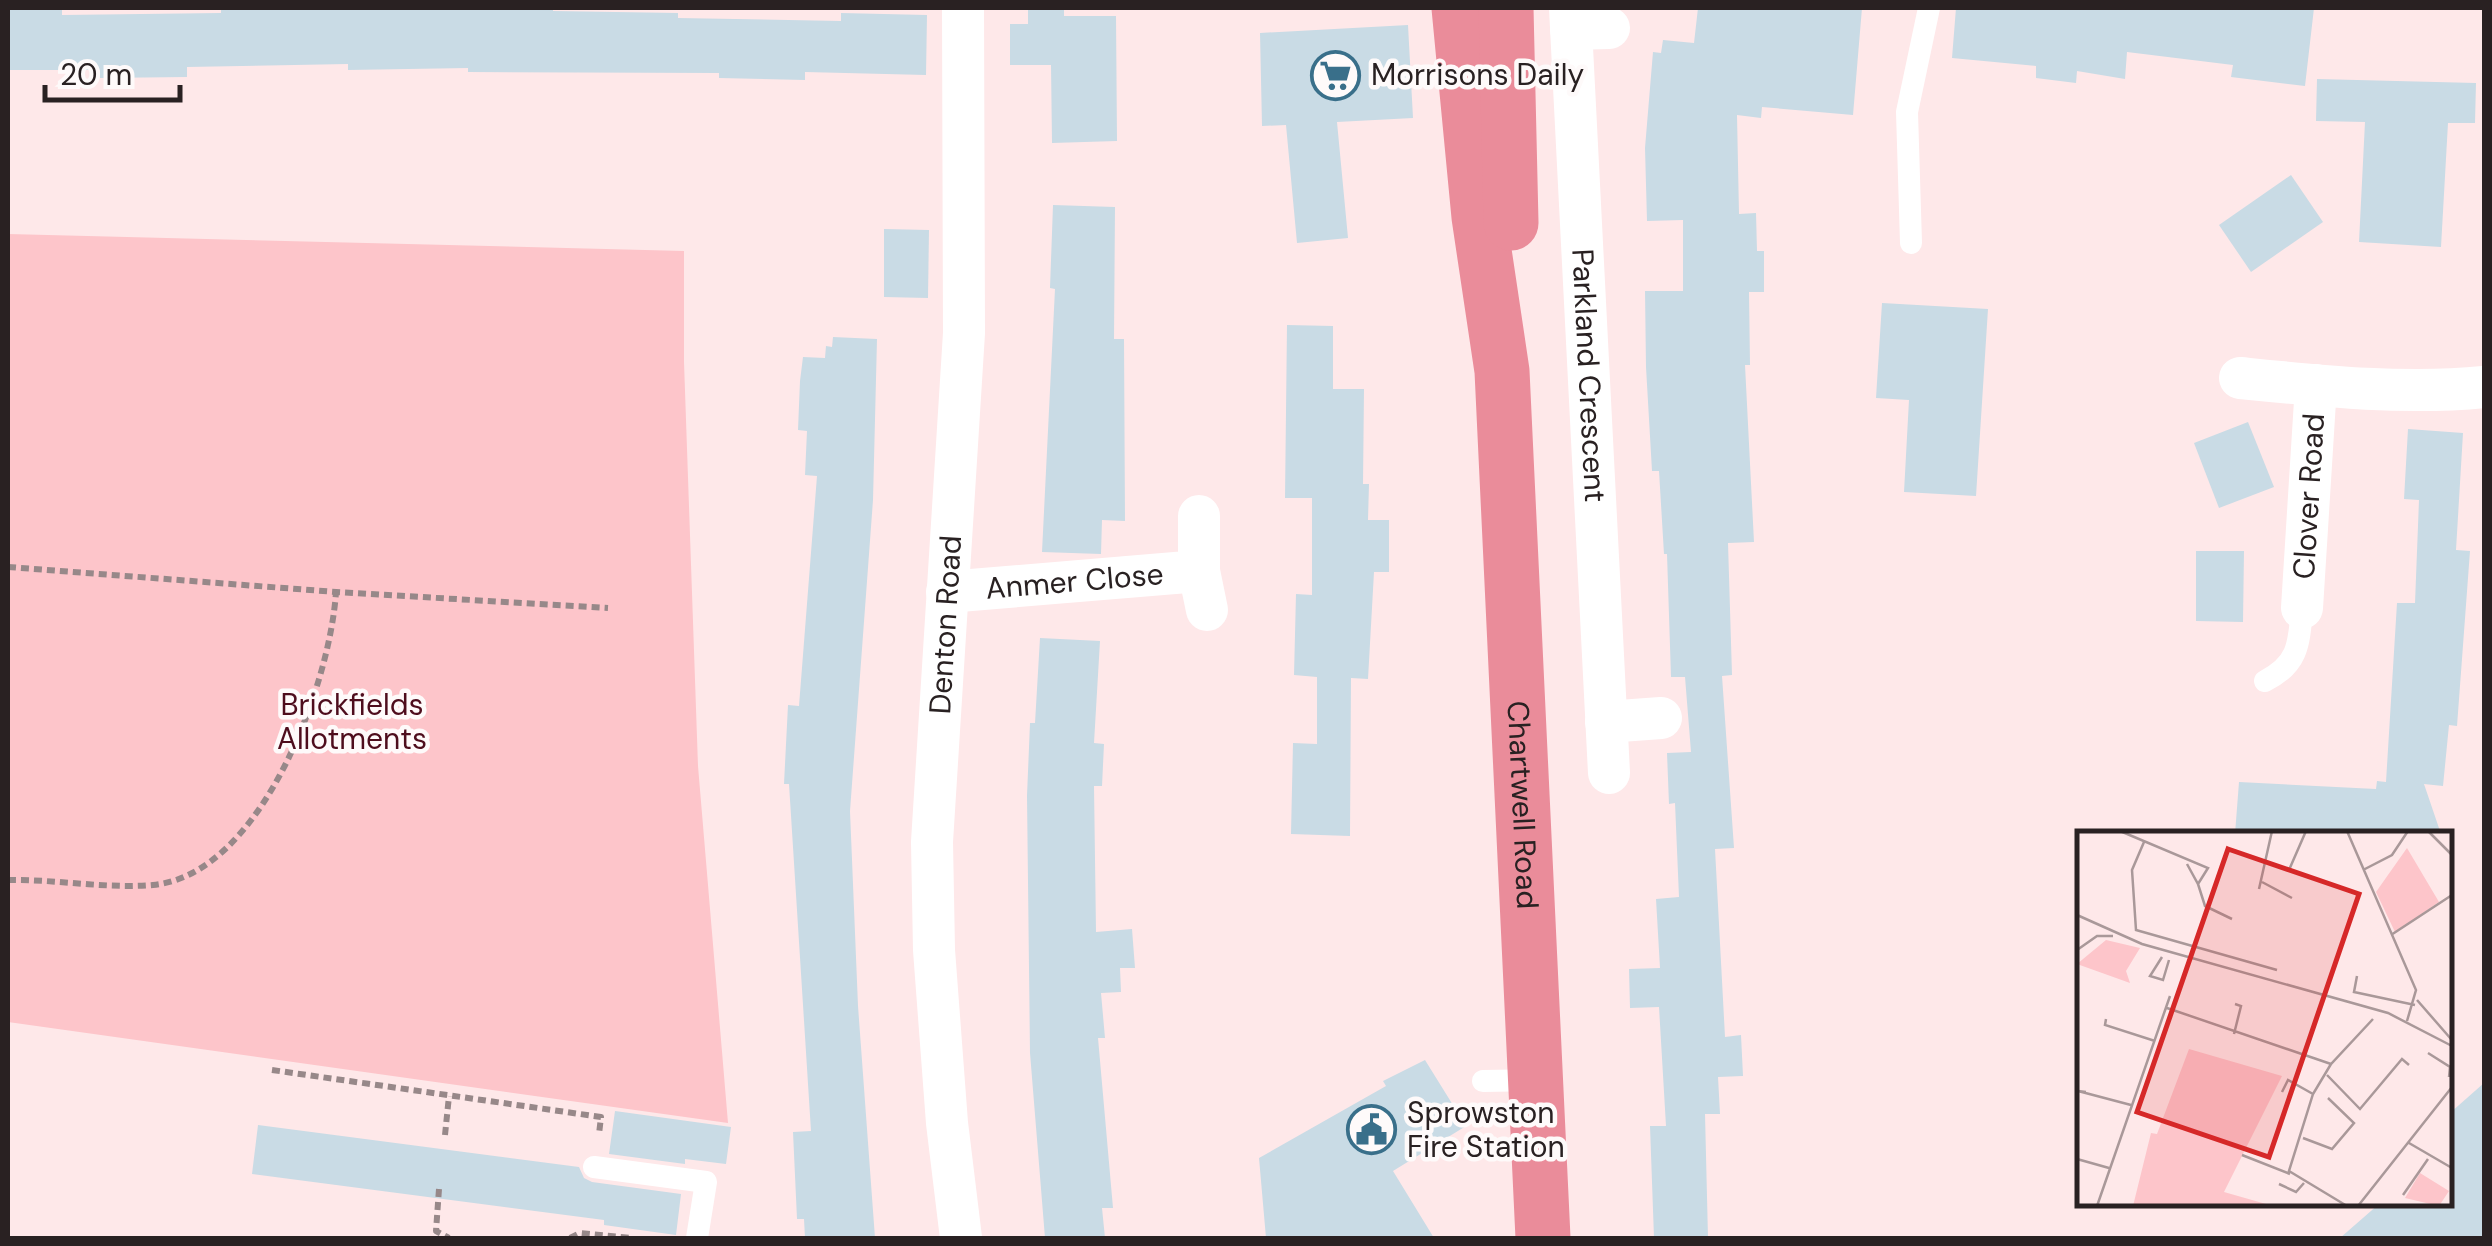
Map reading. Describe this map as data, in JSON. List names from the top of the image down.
{
  "streets": {
    "highway": ["Chartwell Road"],
    "street": [
      "Parkland Crescent",
      "Clover Road",
      "Anmer Close",
      "Denton Road"
    ]
  },
  "crossings": [
    ["Anmer Close", "Denton Road"]
  ],
  "parks": ["Brickfields Allotments"],
  "places": {
    "supermarket": ["Morrisons Daily"],
    "public building": ["Sprowston Fire Station"]
  },
  "scale_bar": "20 m"
}
